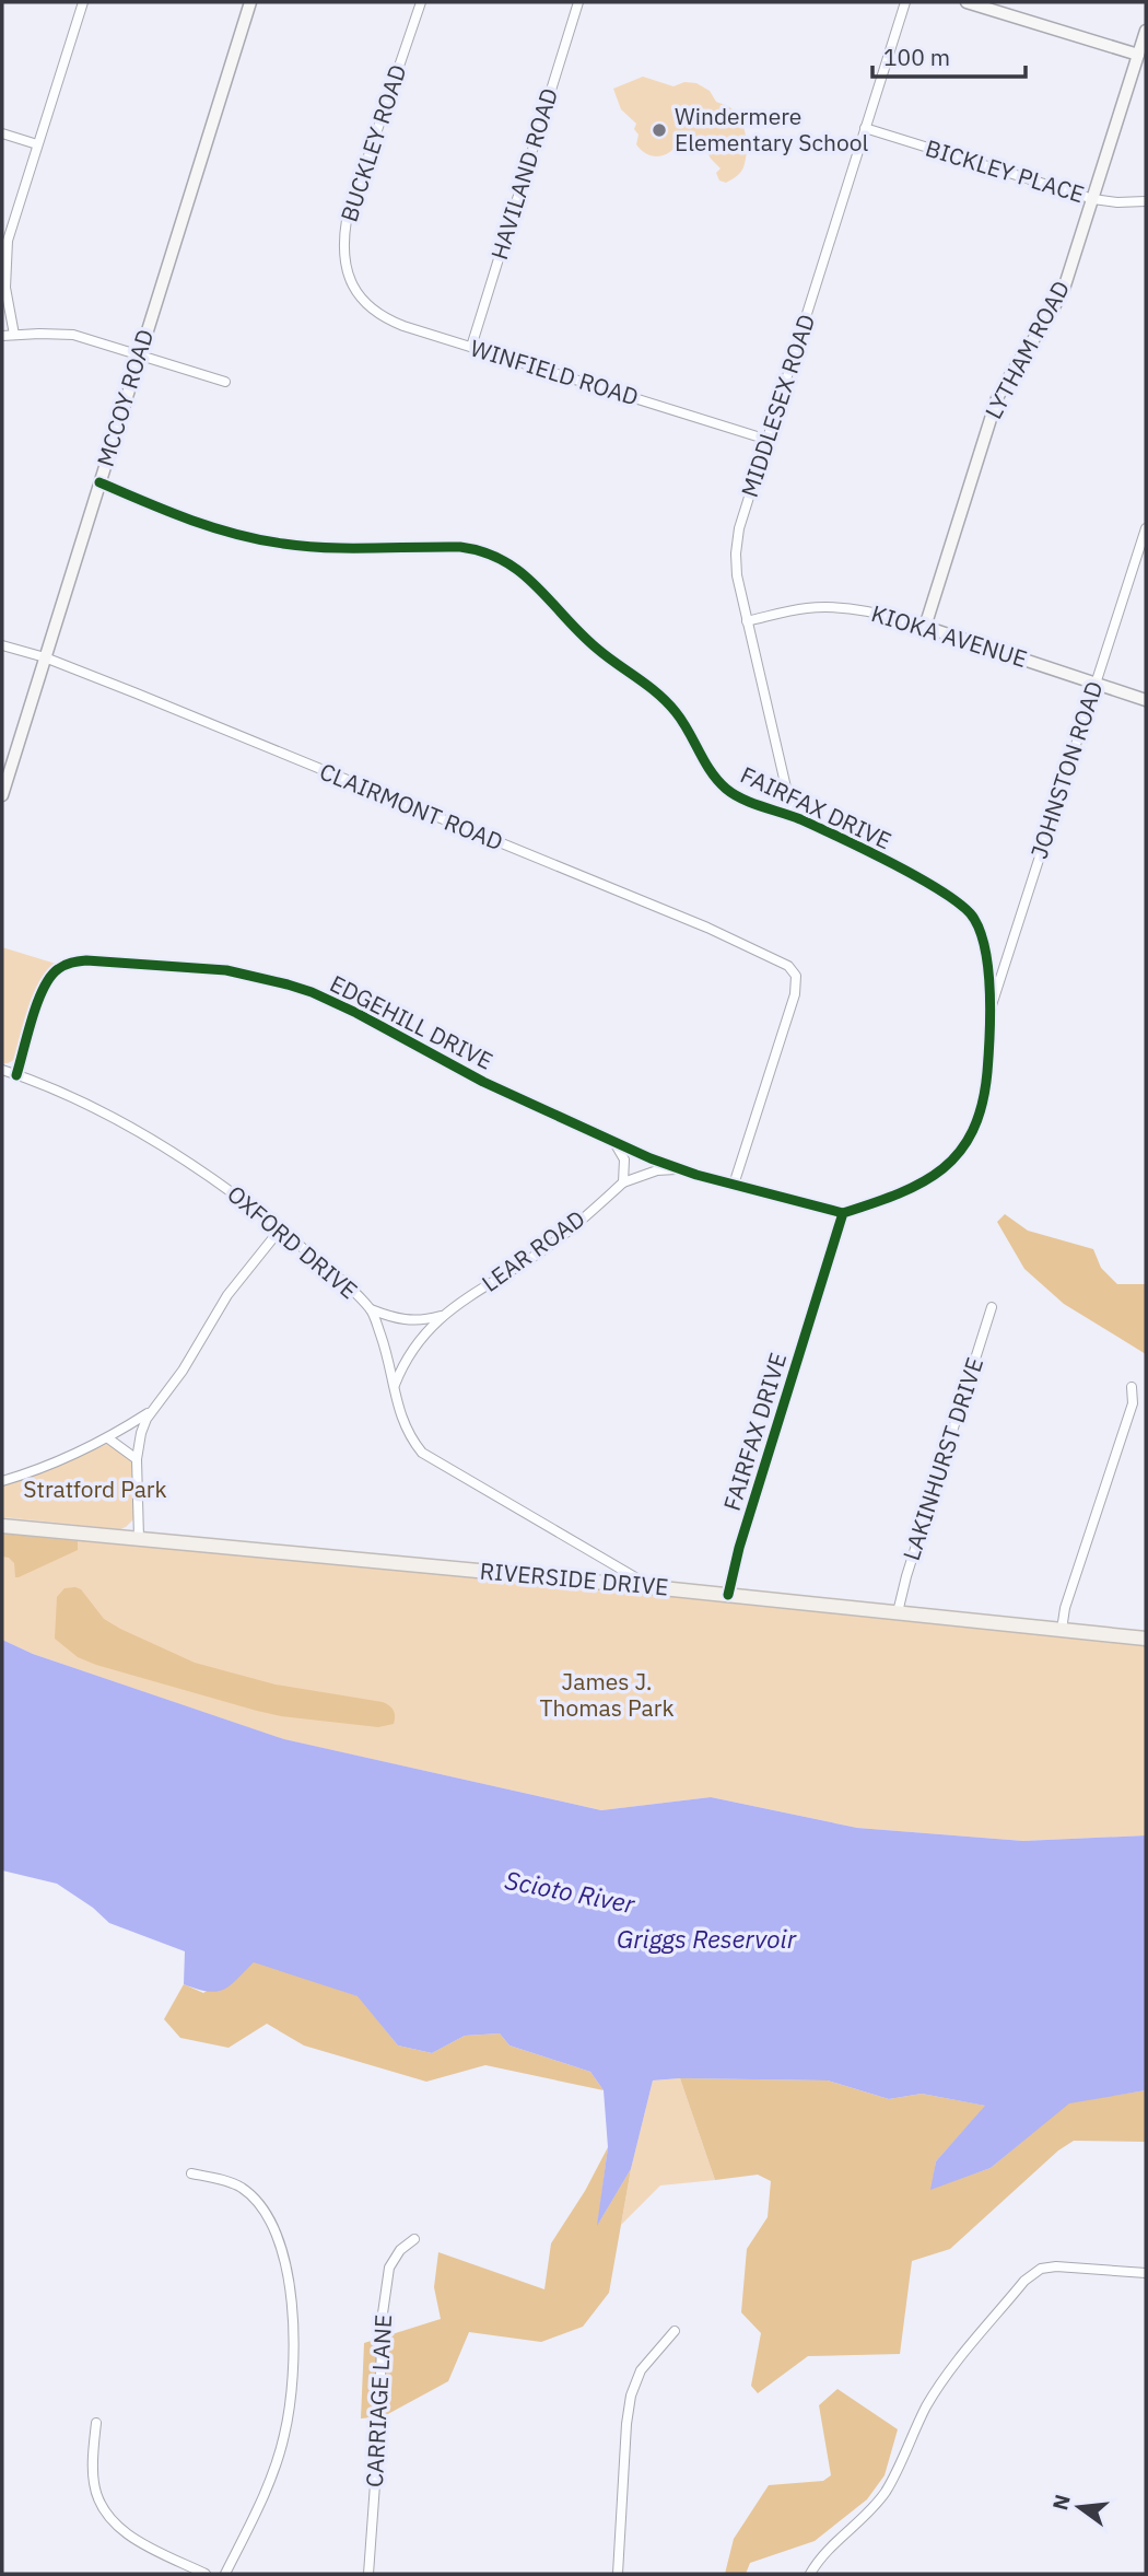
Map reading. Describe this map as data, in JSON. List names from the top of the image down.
{
  "streets": {
    "main road": ["RIVERSIDE DRIVE"],
    "street": [
      "BUCKLEY ROAD",
      "BICKLEY PLACE",
      "HAVILAND ROAD",
      "LYTHAM ROAD",
      "WINFIELD ROAD",
      "MCCOY ROAD",
      "MIDDLESEX ROAD",
      "KIOKA AVENUE",
      "JOHNSTON ROAD",
      "CLAIRMONT ROAD",
      "FAIRFAX DRIVE",
      "EDGEHILL DRIVE",
      "OXFORD DRIVE",
      "LEAR ROAD",
      "LAKINHURST DRIVE",
      "CARRIAGE LANE"
    ]
  },
  "crossings": [
    ["BUCKLEY ROAD", "WINFIELD ROAD"],
    ["BICKLEY PLACE", "LYTHAM ROAD"],
    ["BICKLEY PLACE", "MIDDLESEX ROAD"],
    ["HAVILAND ROAD", "WINFIELD ROAD"],
    ["LYTHAM ROAD", "KIOKA AVENUE"],
    ["WINFIELD ROAD", "MIDDLESEX ROAD"],
    ["MCCOY ROAD", "CLAIRMONT ROAD"],
    ["MCCOY ROAD", "FAIRFAX DRIVE"],
    ["MIDDLESEX ROAD", "KIOKA AVENUE"],
    ["MIDDLESEX ROAD", "FAIRFAX DRIVE"],
    ["KIOKA AVENUE", "JOHNSTON ROAD"],
    ["JOHNSTON ROAD", "FAIRFAX DRIVE"],
    ["CLAIRMONT ROAD", "EDGEHILL DRIVE"],
    ["FAIRFAX DRIVE", "EDGEHILL DRIVE"],
    ["FAIRFAX DRIVE", "RIVERSIDE DRIVE"],
    ["EDGEHILL DRIVE", "OXFORD DRIVE"],
    ["EDGEHILL DRIVE", "LEAR ROAD"],
    ["OXFORD DRIVE", "LEAR ROAD"],
    ["OXFORD DRIVE", "RIVERSIDE DRIVE"],
    ["LAKINHURST DRIVE", "RIVERSIDE DRIVE"]
  ],
  "water": ["Scioto River", "Griggs Reservoir"],
  "parks": ["Stratford Park", "James J. Thomas Park"],
  "places": ["Windermere Elementary School"],
  "scale_bar": "100 m",
  "north": "left"
}
